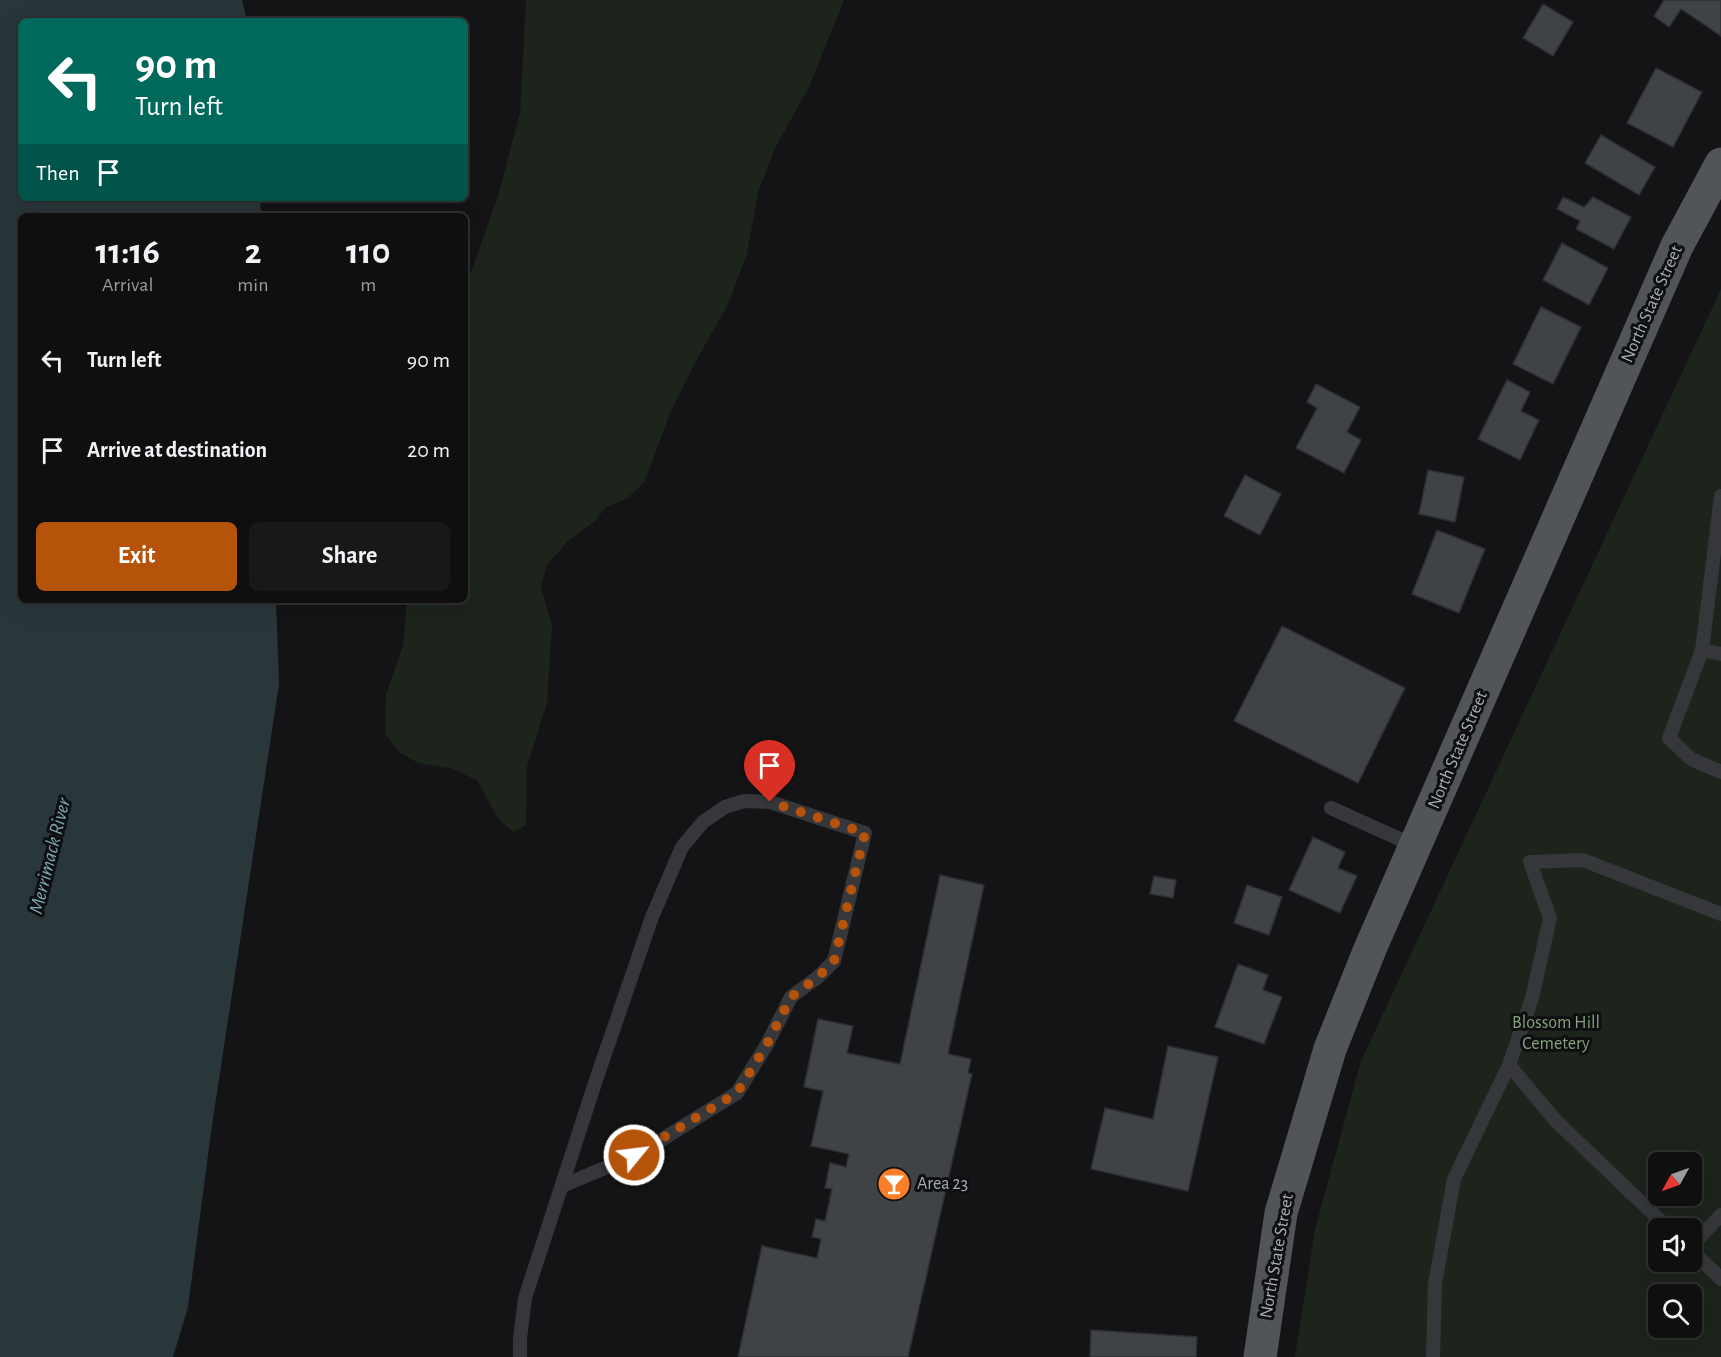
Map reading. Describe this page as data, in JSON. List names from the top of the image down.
{
  "streets": {
    "main road": ["North State Street"]
  },
  "water": ["Merrimack River"],
  "parks": ["Blossom Hill Cemetery"],
  "places": {
    "bar": ["Area 23"]
  },
  "north": "bottom left",
  "page": {
    "turn": ["90 m", "Turn left"],
    "then": "Then",
    "eta": [
      "11:16",
      "Arrival",
      "2",
      "min",
      "110",
      "m"
    ],
    "list": [
      {
        "name": "Turn left",
        "value": "90 m"
      },
      {
        "name": "Arrive at destination",
        "value": "20 m"
      }
    ],
    "buttons": ["Exit", "Share"]
  }
}
